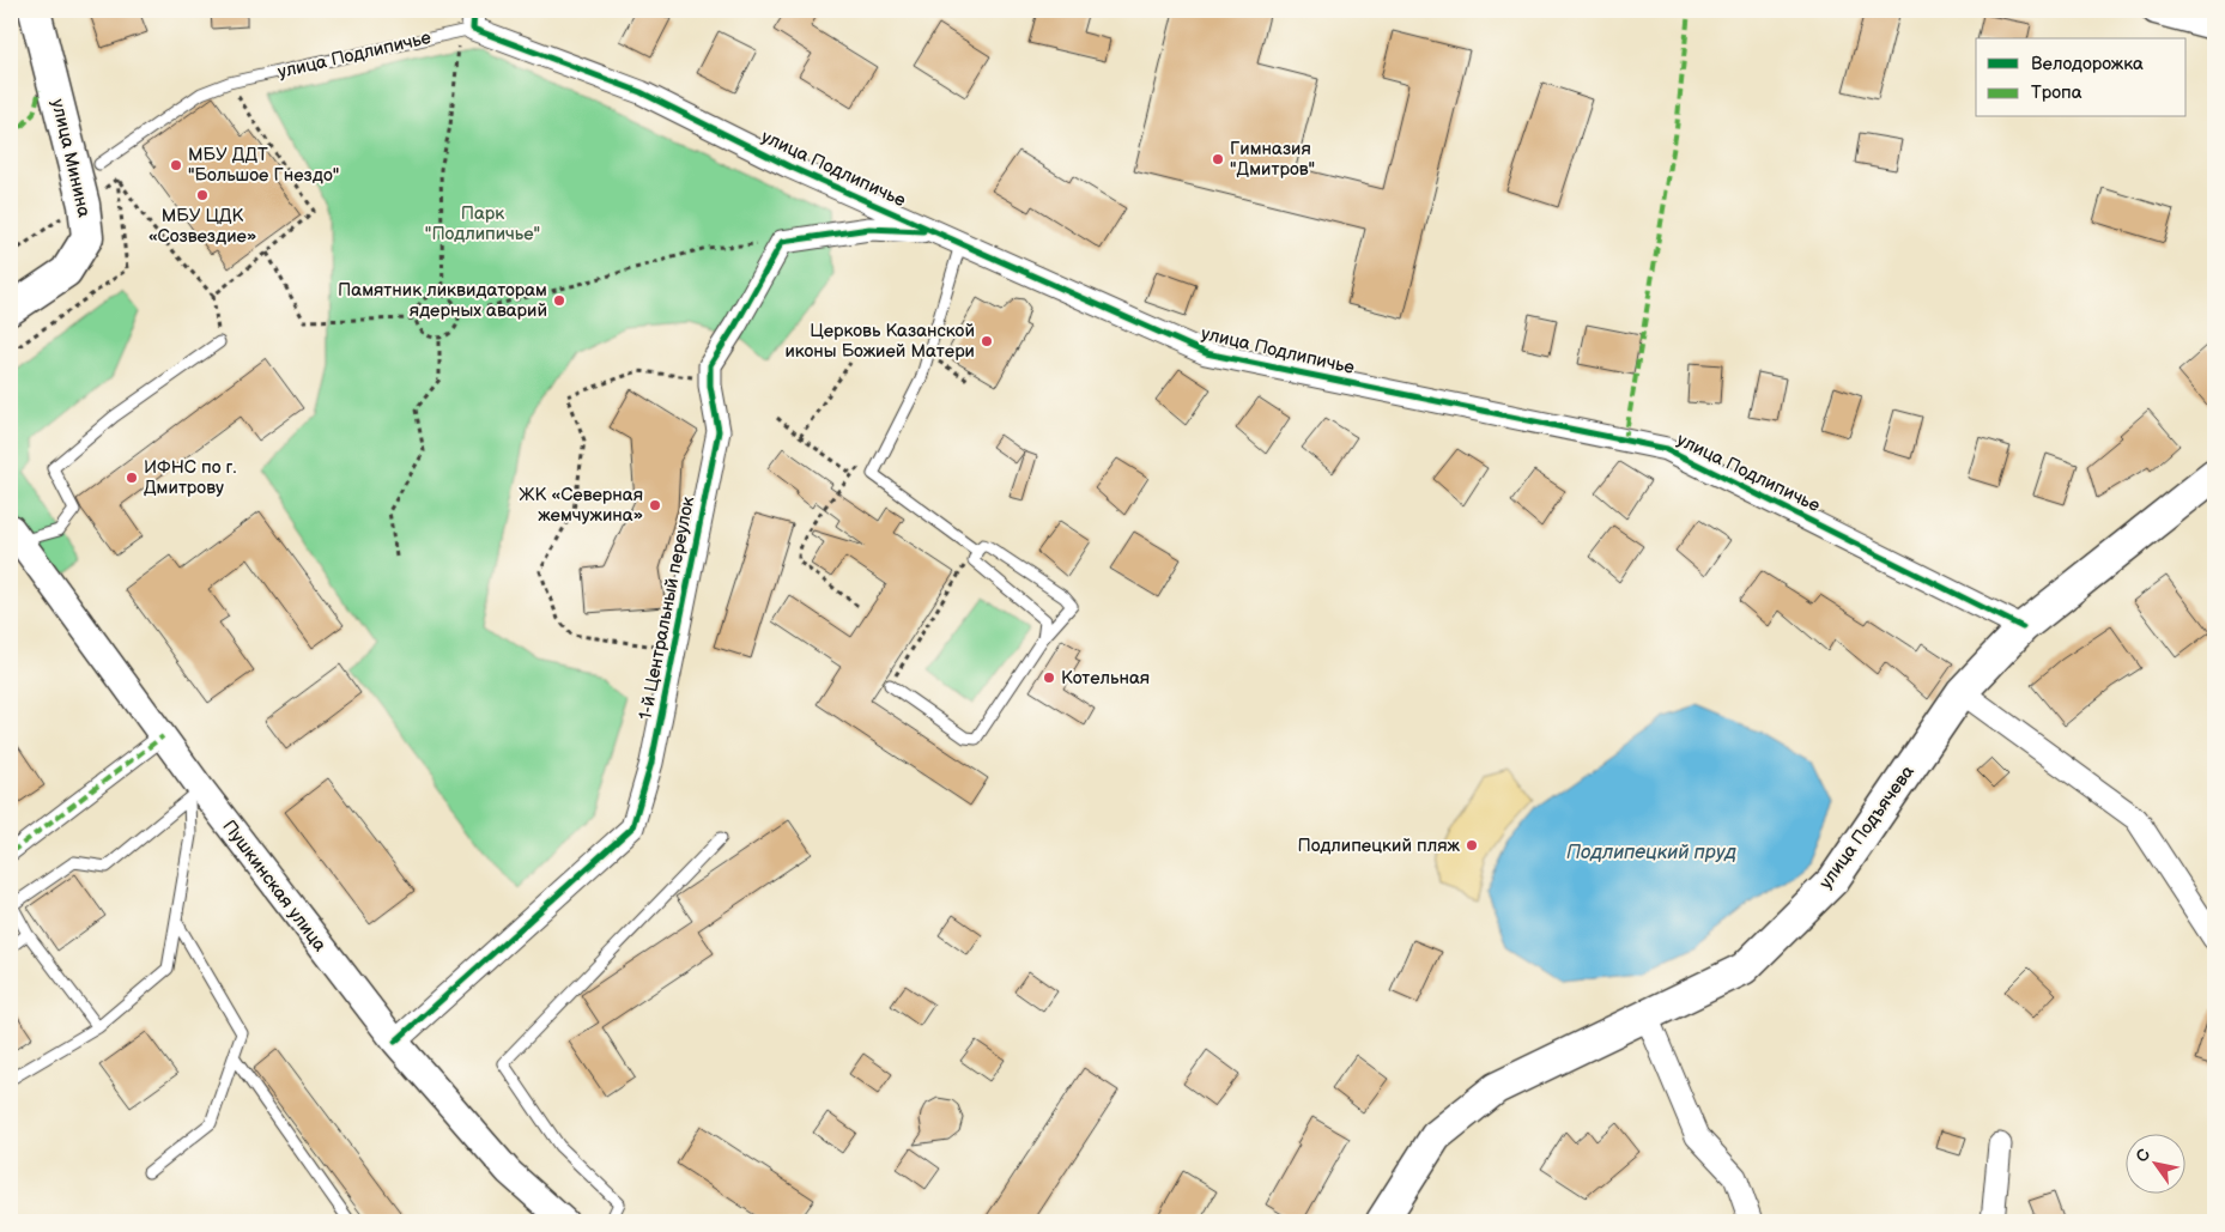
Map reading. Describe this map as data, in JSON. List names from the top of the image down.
{
  "streets": {
    "main road": ["улица Минина", "улица Подъячева"],
    "street": ["улица Подлипичье", "1-й Центральный переулок", "Пушкинская улица"]
  },
  "crossings": [
    ["улица Подлипичье", "улица Подъячева"],
    ["1-й Центральный переулок", "Пушкинская улица"]
  ],
  "water": ["Подлипецкий пруд"],
  "parks": ["Парк \"Подлипичье\""],
  "places": [
    "Гимназия \"Дмитров\"",
    "МБУ ДДТ \"Большое Гнездо\"",
    "МБУ ЦДК «Созвездие»",
    "Памятник ликвидаторам ядерных аварий",
    "Церковь Казанской иконы Божией Матери",
    "ИФНС по г. Дмитрову",
    "ЖК «Северная жемчужина»",
    "Котельная",
    "Подлипецкий пляж"
  ],
  "legend": ["Велодорожка", "Тропа"],
  "north": "top left"
}
